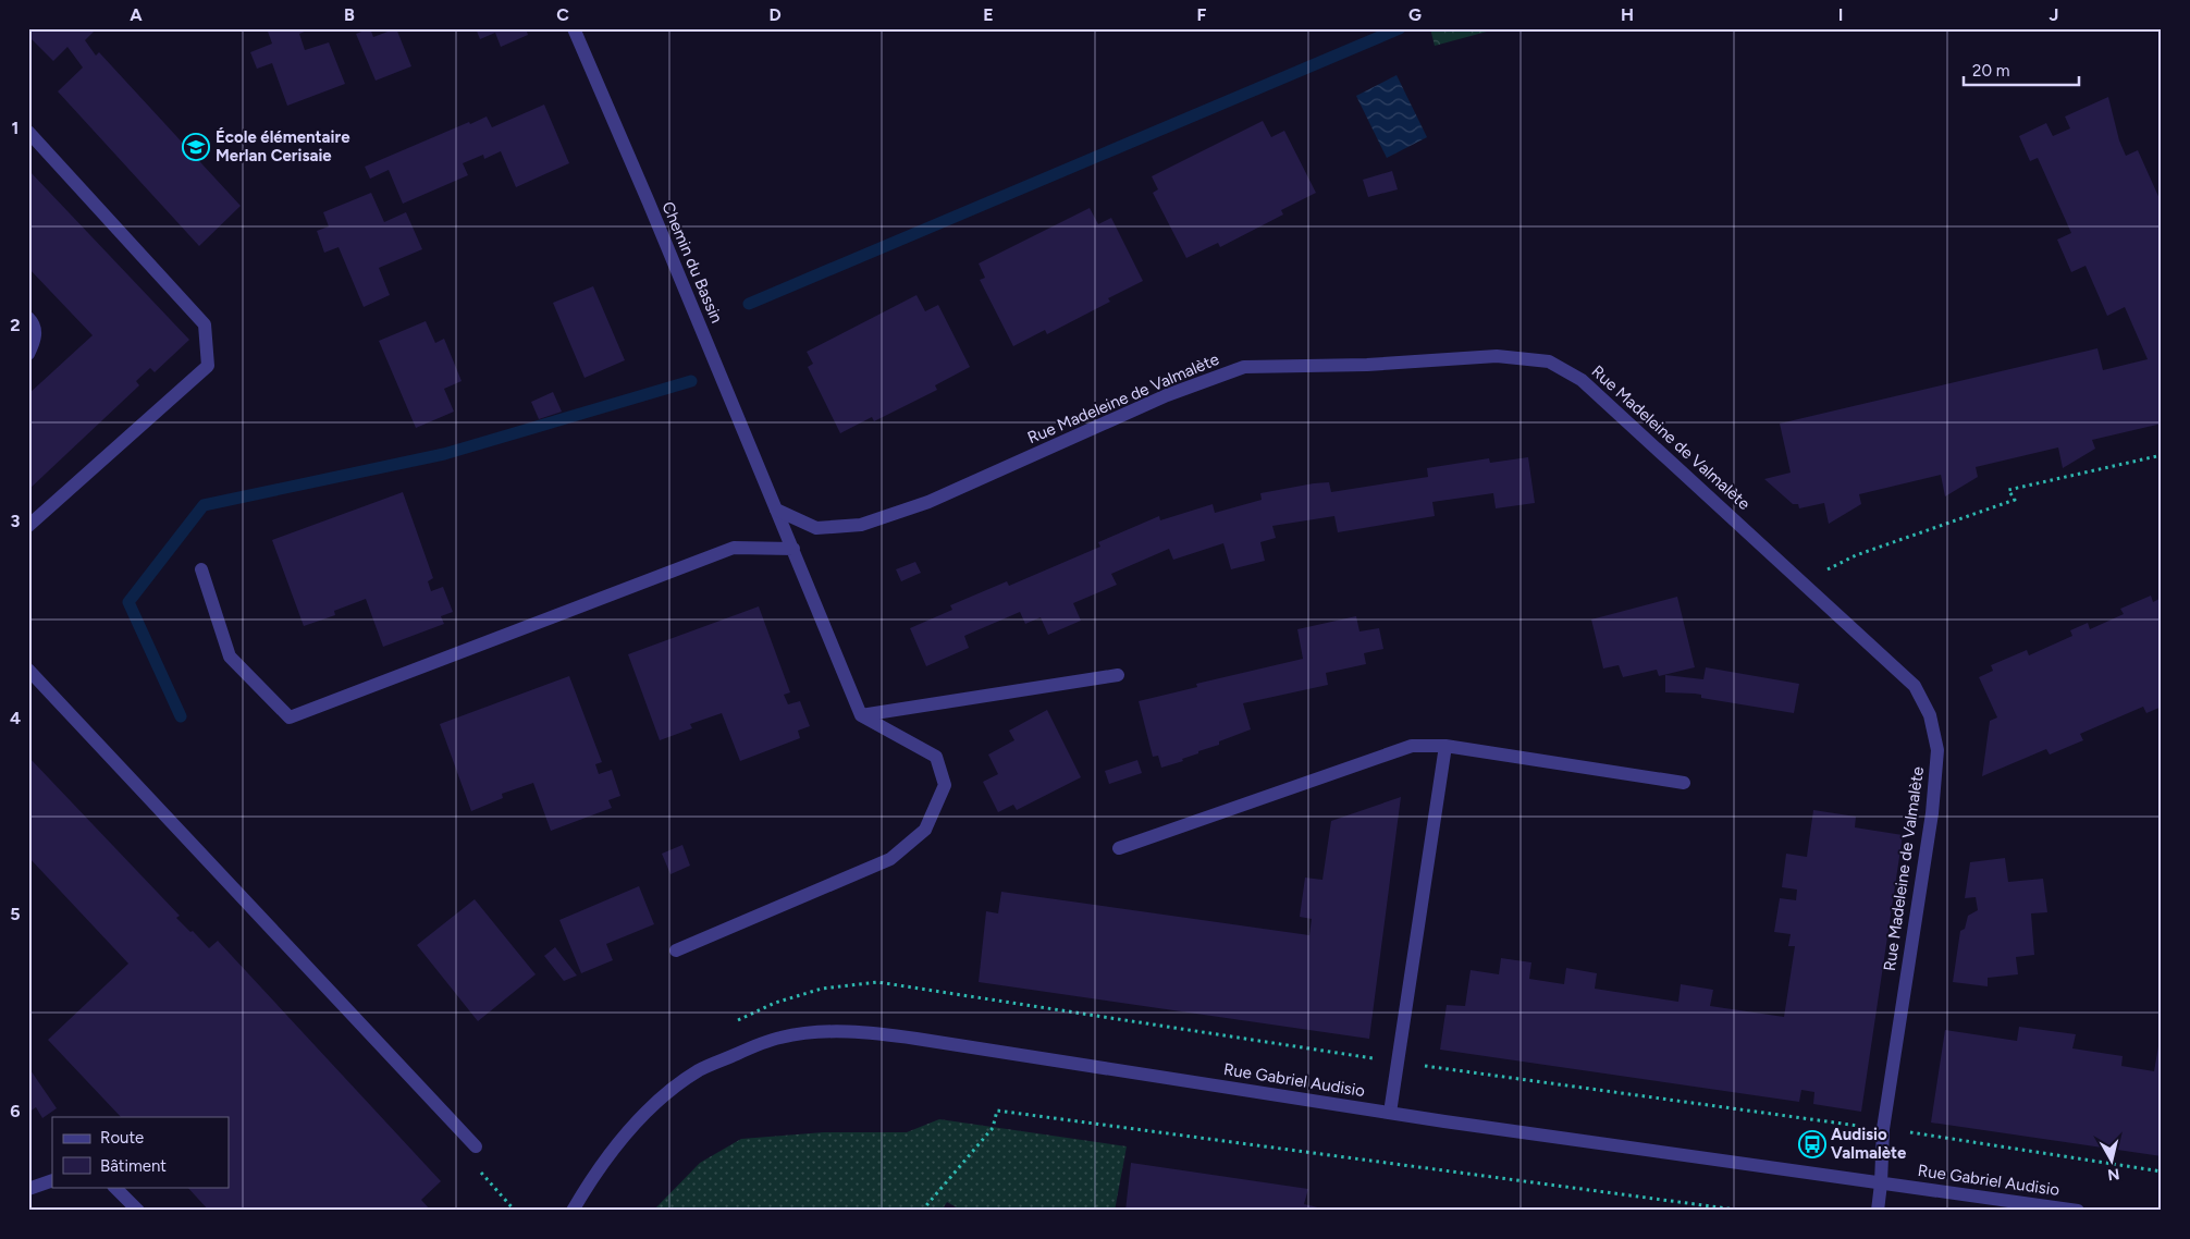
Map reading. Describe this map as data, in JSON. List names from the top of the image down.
{
  "streets": {
    "street": ["Chemin du Bassin", "Rue Madeleine de Valmalète", "Rue Gabriel Audisio"]
  },
  "crossings": [
    ["Chemin du Bassin", "Rue Madeleine de Valmalète"],
    ["Rue Madeleine de Valmalète", "Rue Gabriel Audisio"]
  ],
  "places": {
    "school or university": ["École élémentaire Merlan Cerisaie"],
    "bus stop": ["Audisio Valmalète"]
  },
  "legend": ["Route", "Bâtiment"],
  "scale_bar": "20 m",
  "north": "bottom",
  "grid": {
    "columns": [
      "A",
      "B",
      "C",
      "D",
      "E",
      "F",
      "G",
      "H",
      "I",
      "J"
    ],
    "rows": [
      "1",
      "2",
      "3",
      "4",
      "5",
      "6"
    ]
  }
}
